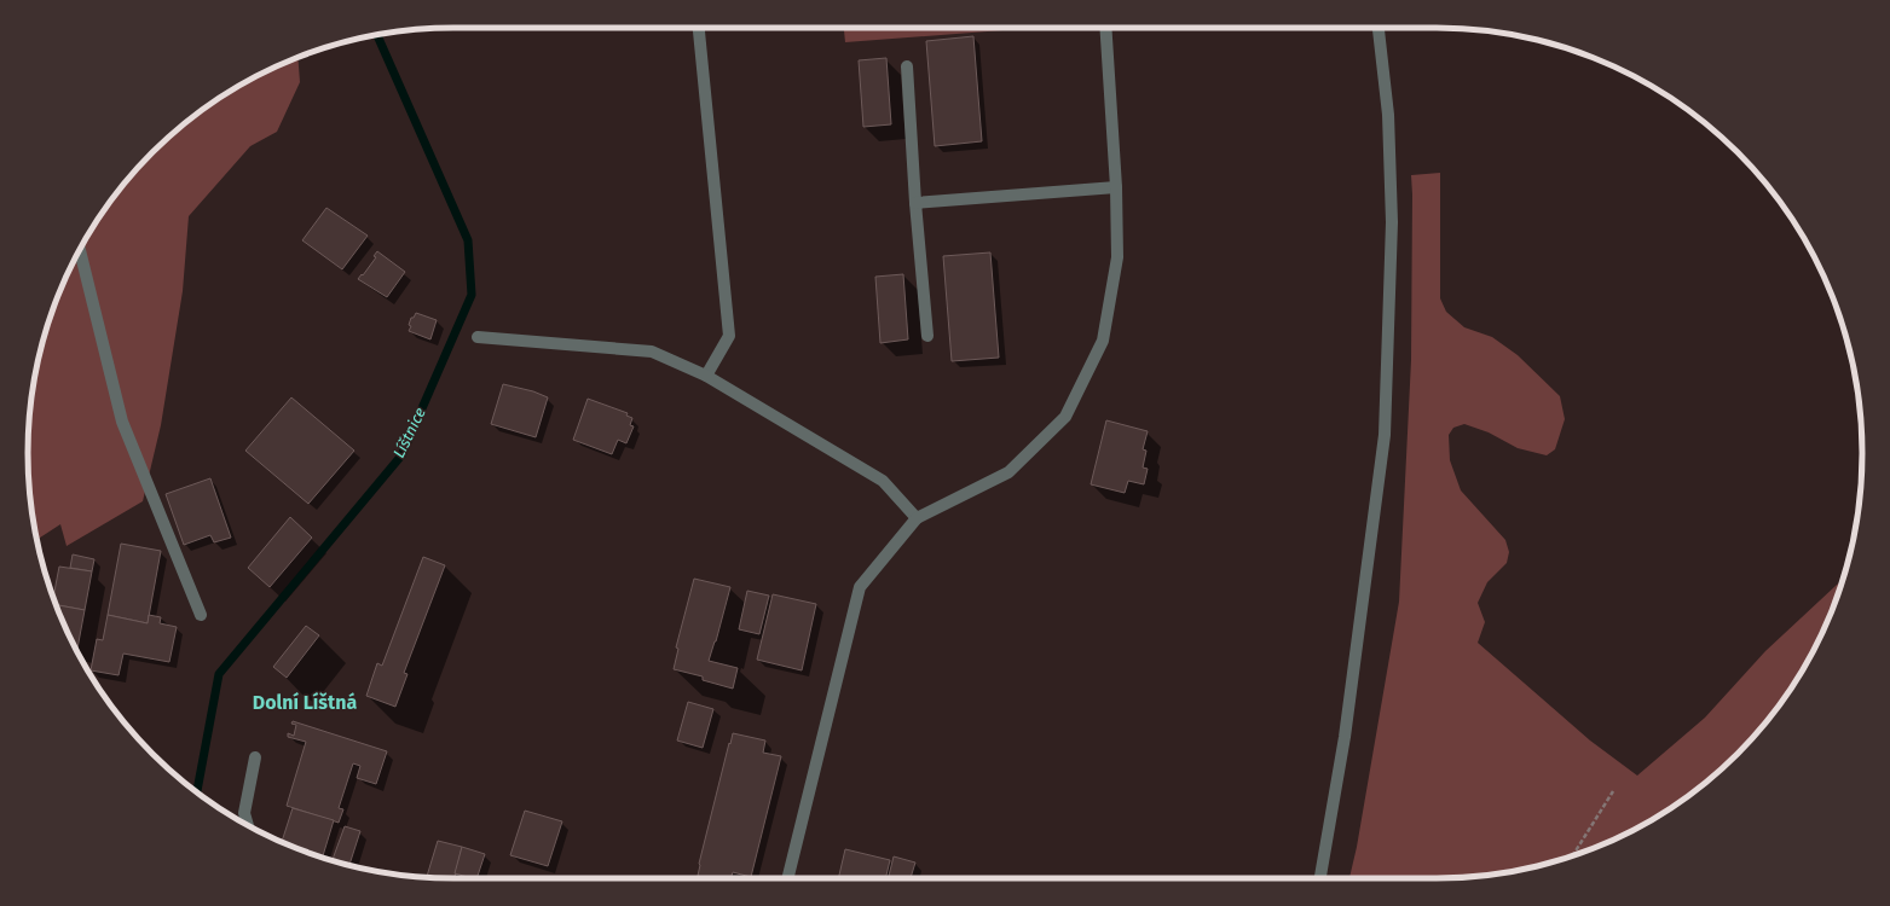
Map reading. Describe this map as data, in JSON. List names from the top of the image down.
{
  "districts": ["Dolní Líštná"],
  "water": ["Líštnice"]
}
